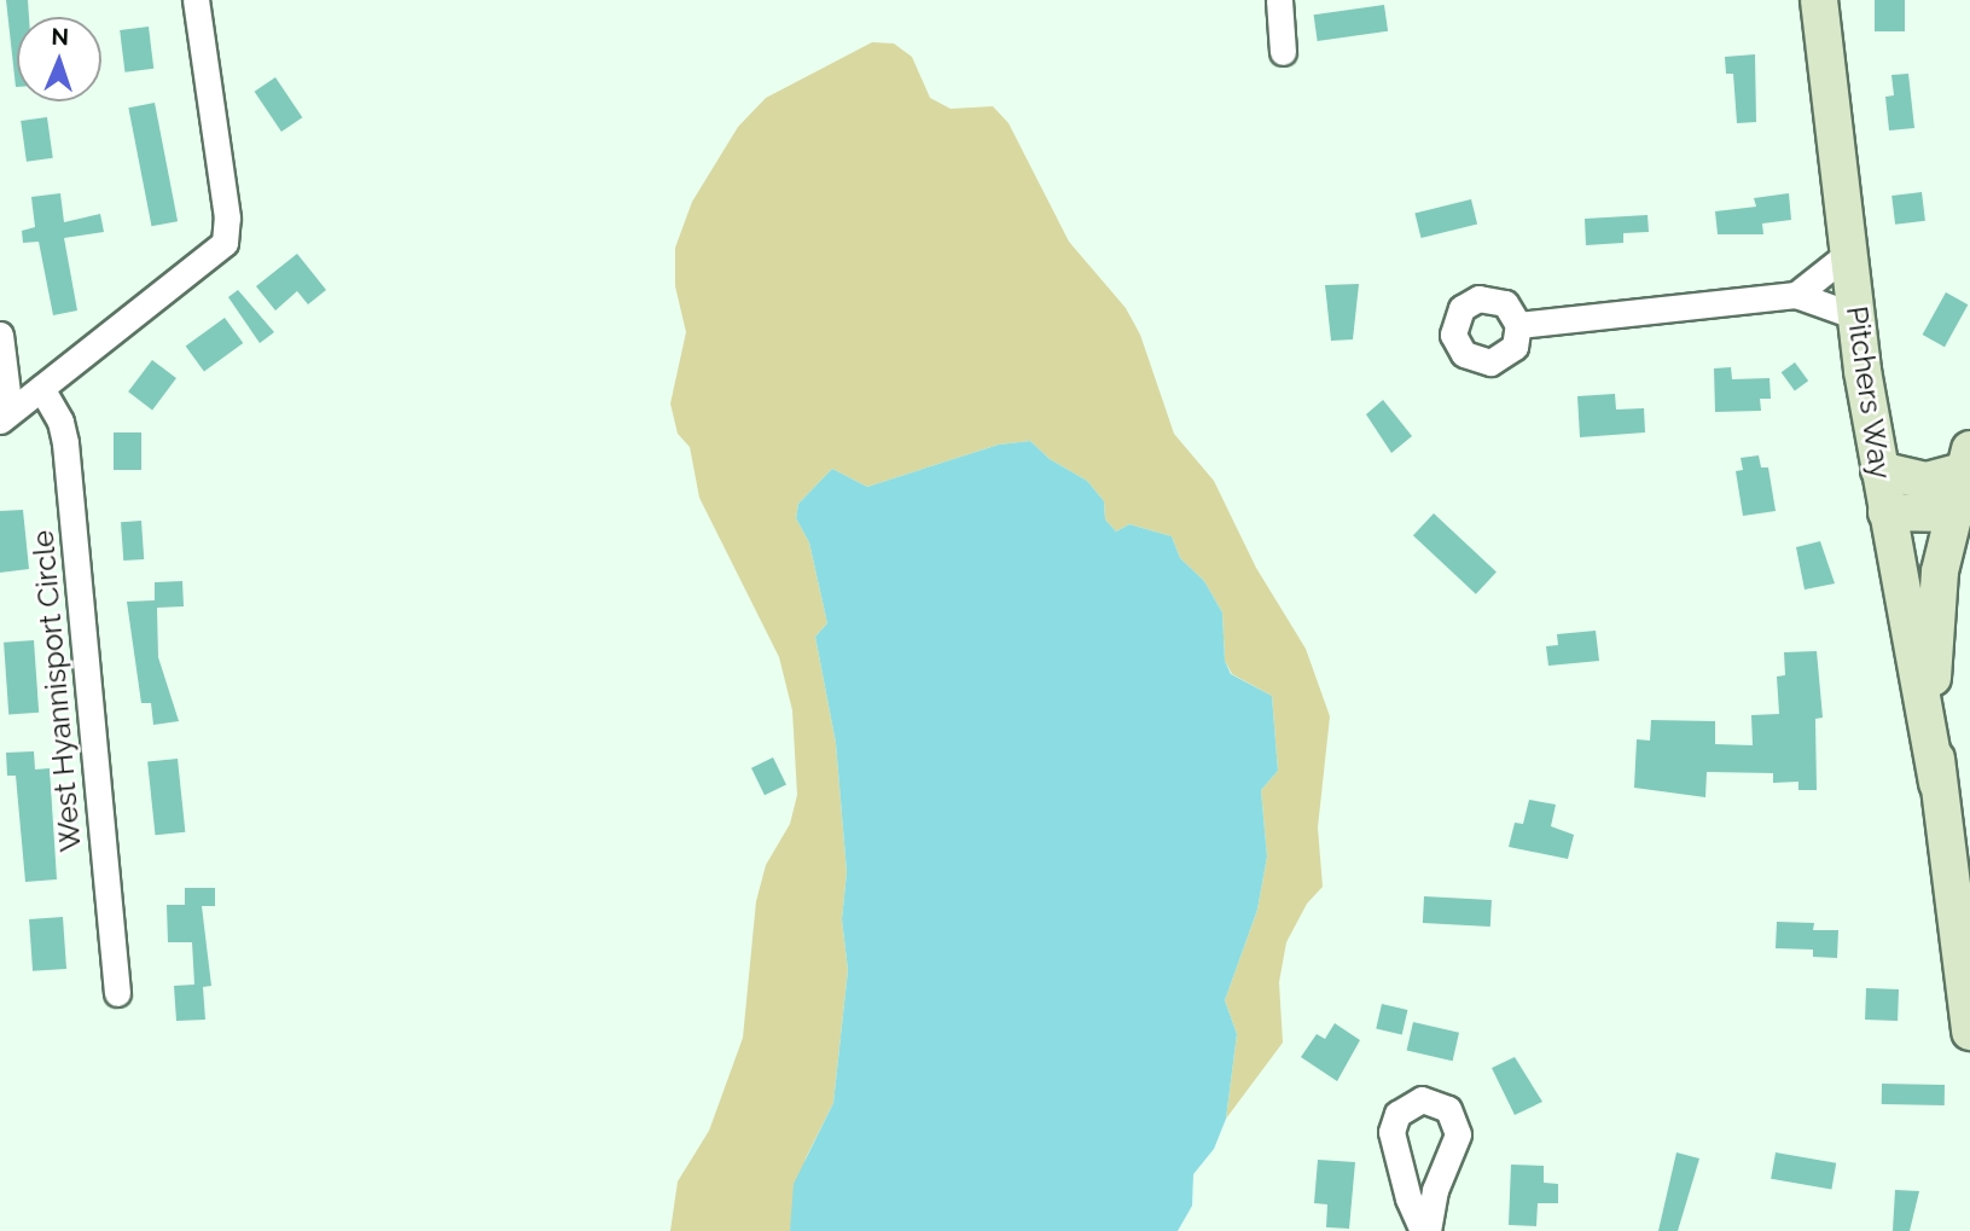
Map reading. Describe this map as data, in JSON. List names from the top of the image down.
{
  "streets": {
    "main road": ["Pitchers Way"],
    "street": ["West Hyannisport Circle"]
  },
  "north": "top"
}
